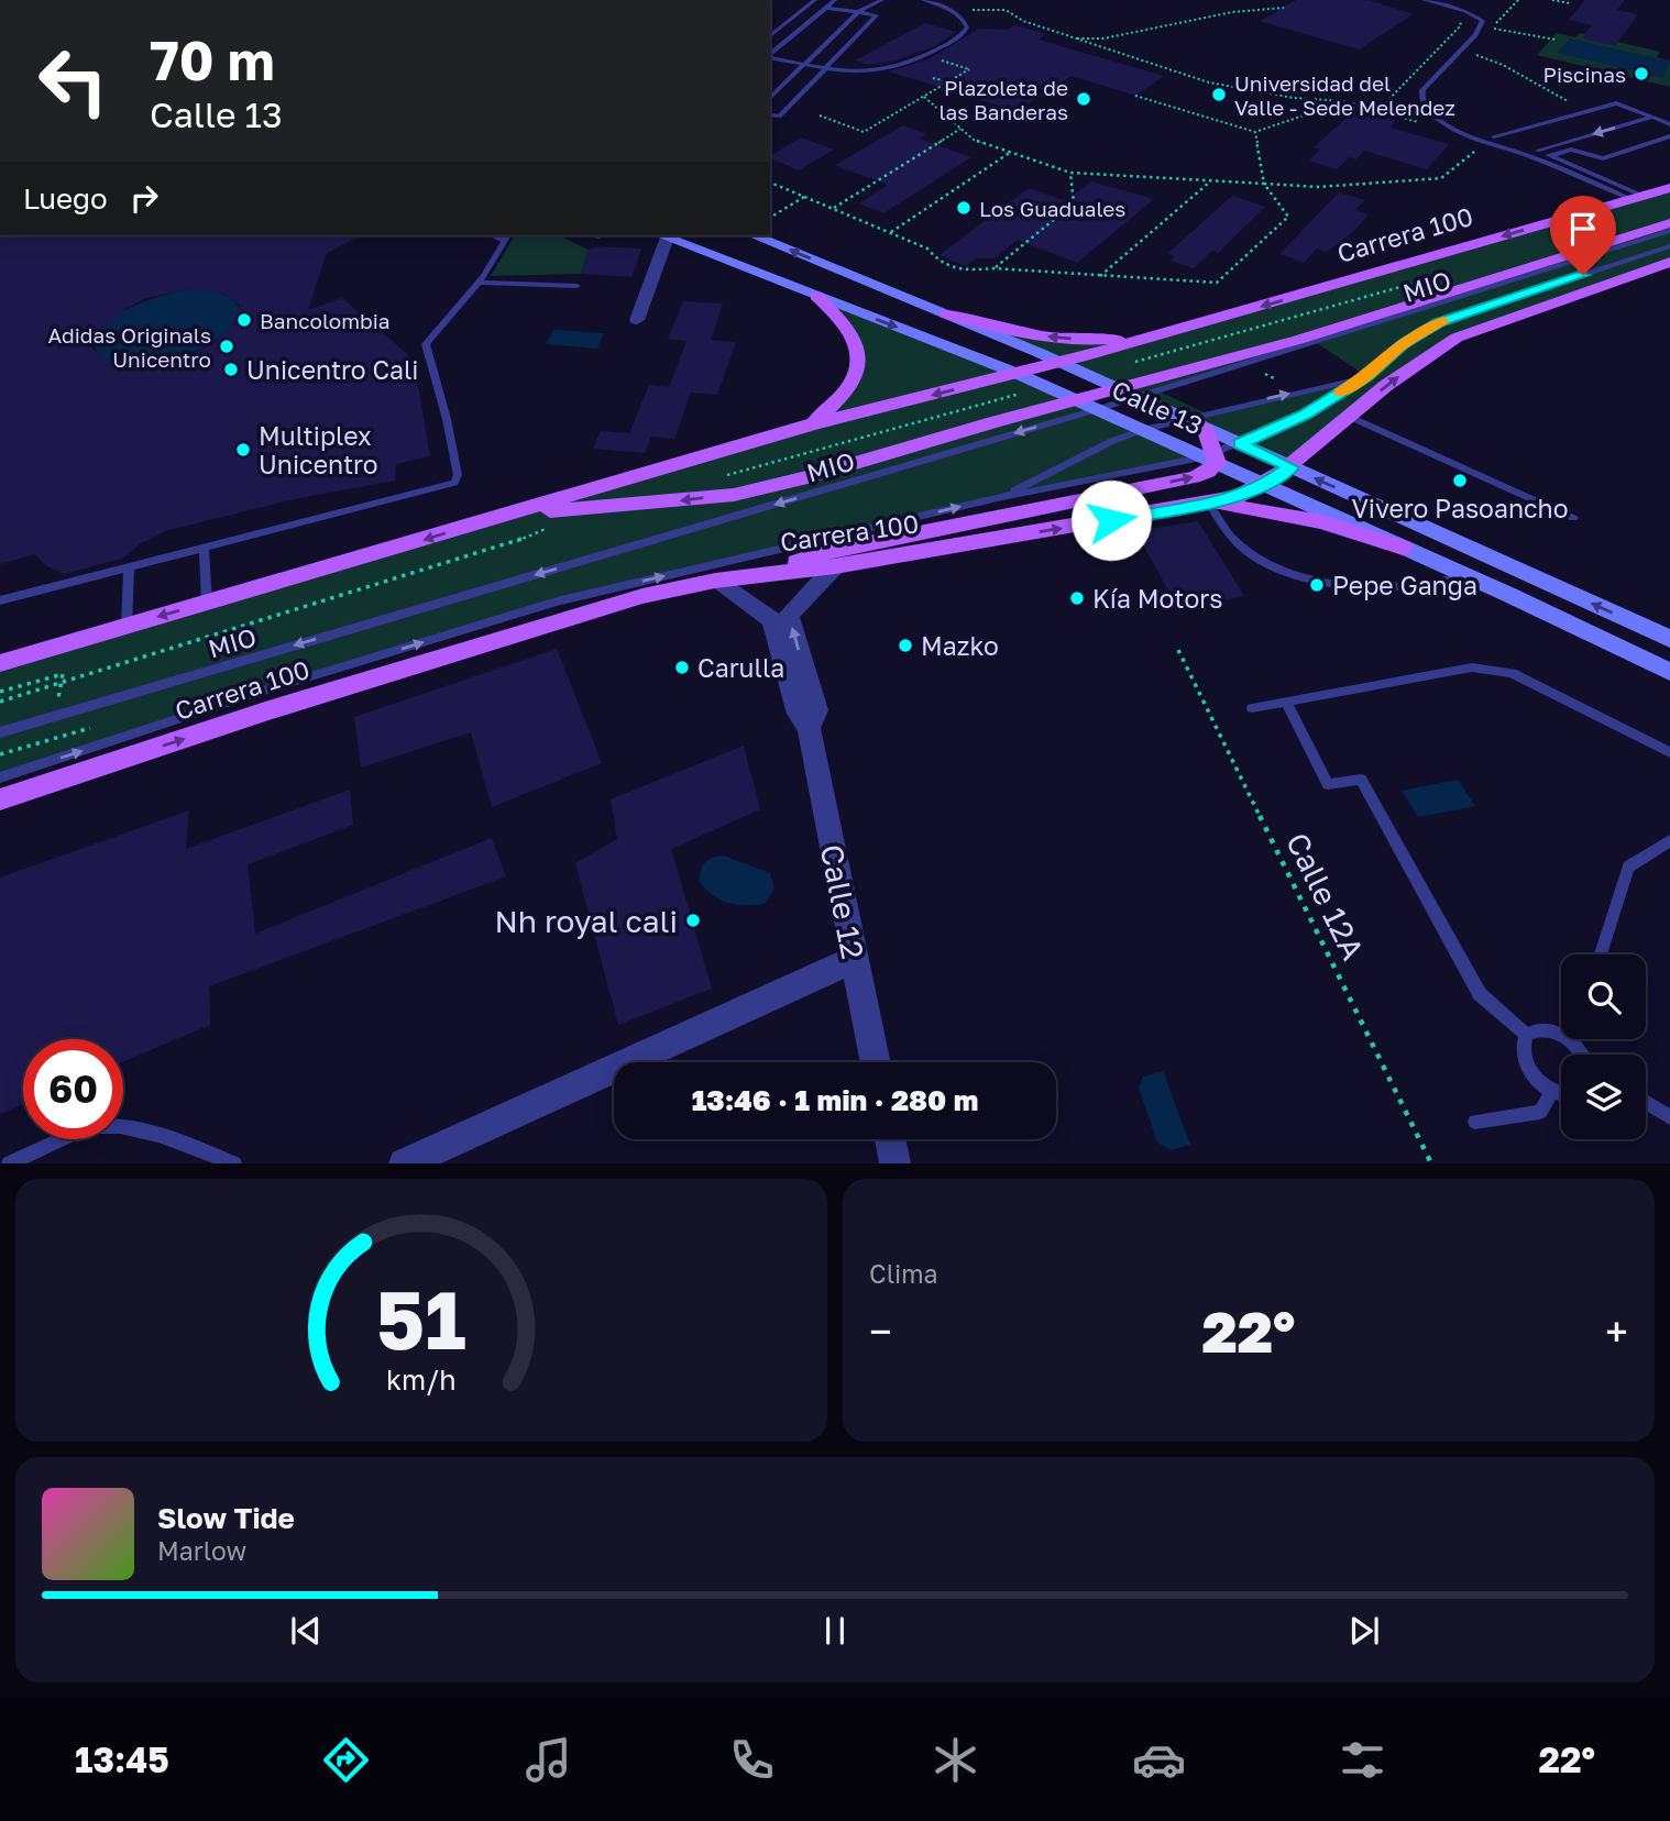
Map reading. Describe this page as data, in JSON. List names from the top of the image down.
{
  "streets": {
    "main road": ["Carrera 100", "Calle 13"],
    "street": ["Calle 12"],
    "lane": ["MIO"],
    "path": ["Calle 12A"]
  },
  "crossings": [
    ["Carrera 100", "Calle 13"],
    ["Carrera 100", "Calle 12"],
    ["MIO", "Calle 13"]
  ],
  "places": [
    "Piscinas",
    "Universidad del Valle - Sede Melendez",
    "Plazoleta de las Banderas",
    "Los Guaduales",
    "Bancolombia",
    "Adidas Originals Unicentro",
    "Unicentro Cali",
    "Multiplex Unicentro",
    "Vivero Pasoancho",
    "Pepe Ganga",
    "Kía Motors",
    "Mazko",
    "Carulla",
    "Nh royal cali"
  ],
  "page": {
    "turn": ["70 m", "Calle 13"],
    "then": "Luego",
    "limit": "60",
    "trip": "13:46 · 1 min · 280 m",
    "tile": "Clima",
    "heat": ["−", "22°", "+"],
    "song": ["Slow Tide", "Marlow"],
    "tabs": ["13:45", "22°"],
    "gauge": ["51", "km/h"]
  }
}
